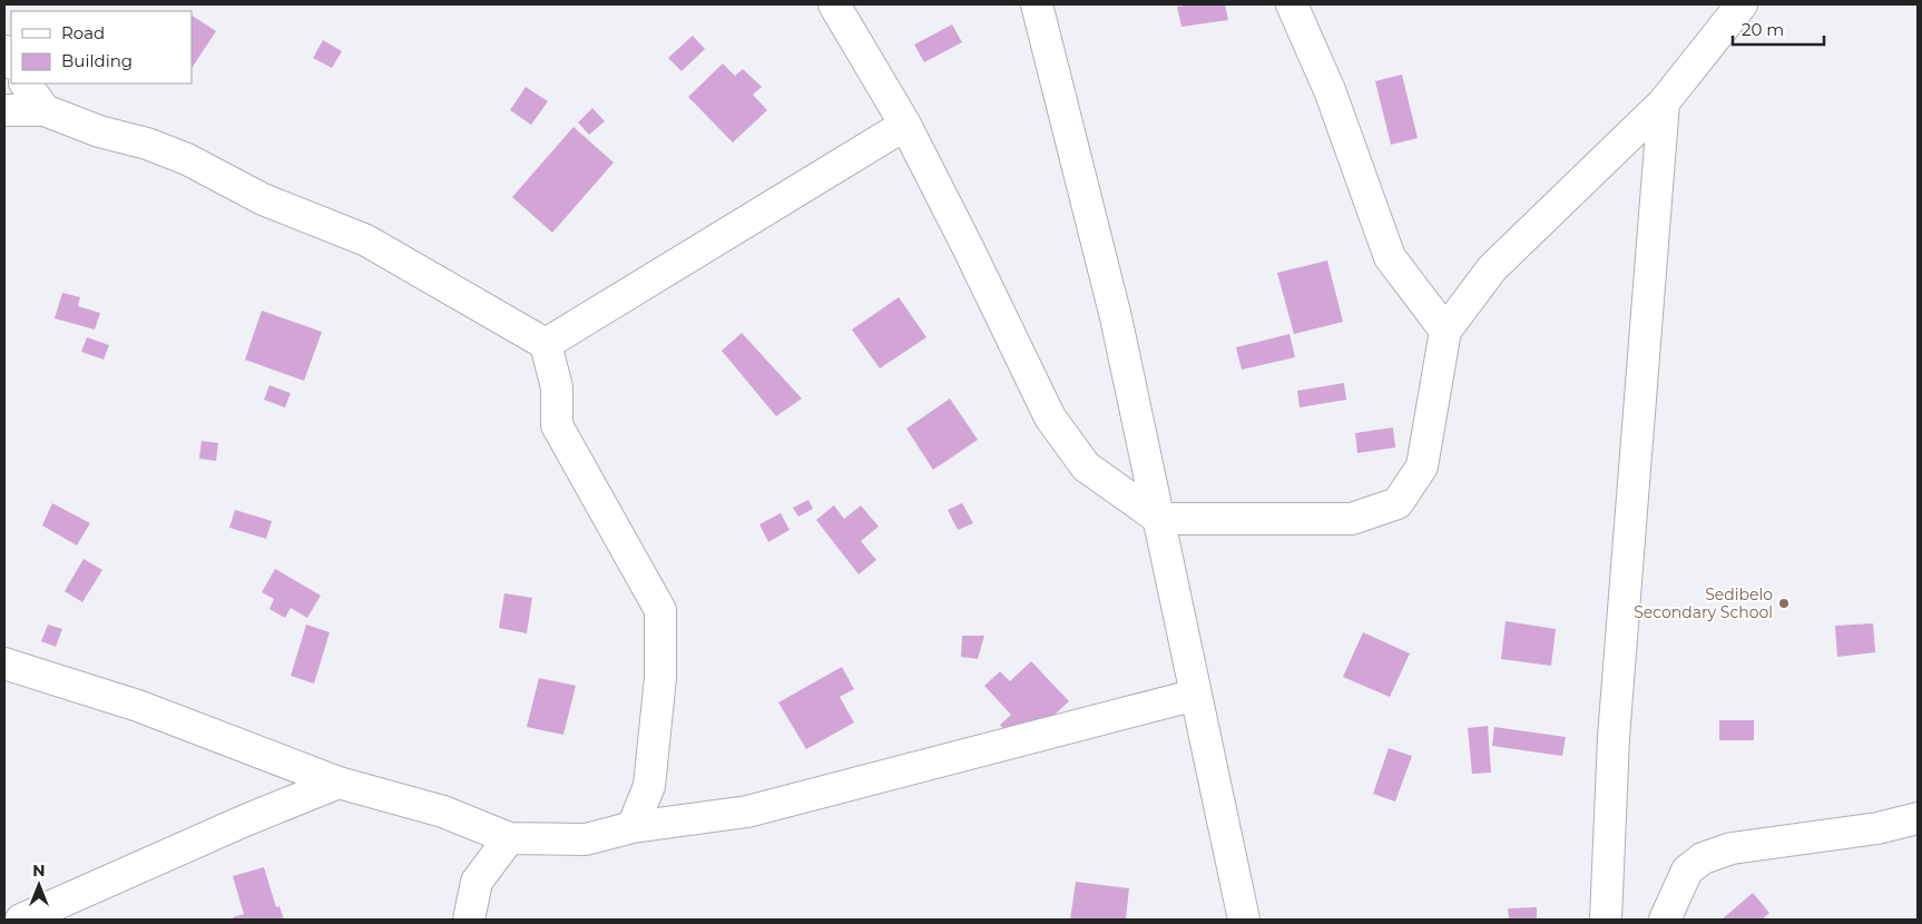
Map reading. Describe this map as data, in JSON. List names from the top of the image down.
{
  "places": ["Sedibelo Secondary School"],
  "legend": ["Road", "Building"],
  "scale_bar": "20 m",
  "north": "top"
}
